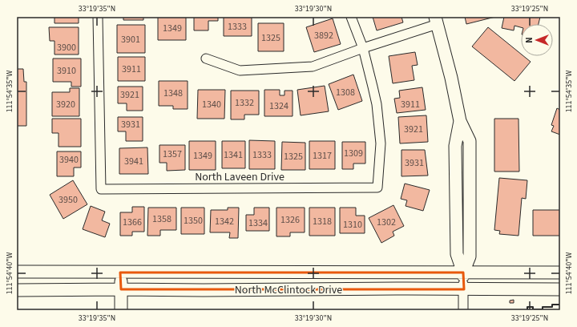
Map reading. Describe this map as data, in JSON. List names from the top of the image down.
{
  "streets": {
    "main road": ["North McClintock Drive"],
    "street": ["North Laveen Drive"]
  },
  "house_numbers": [
    "1333",
    "1349",
    "3892",
    "1325",
    "3901",
    "3900",
    "3911",
    "3910",
    "1308",
    "1348",
    "3921",
    "1332",
    "3920",
    "1340",
    "3911",
    "1324",
    "3931",
    "3921",
    "1309",
    "1357",
    "1341",
    "1333",
    "1349",
    "1317",
    "1325",
    "3940",
    "3941",
    "3931",
    "3950",
    "1358",
    "1326",
    "1350",
    "1342",
    "1318",
    "1366",
    "1302",
    "1334",
    "1310"
  ],
  "north": "left",
  "coordinates": [
    "33°19'35\"N",
    "33°19'30\"N",
    "33°19'25\"N",
    "111°54'35\"W",
    "111°54'40\"W"
  ]
}
